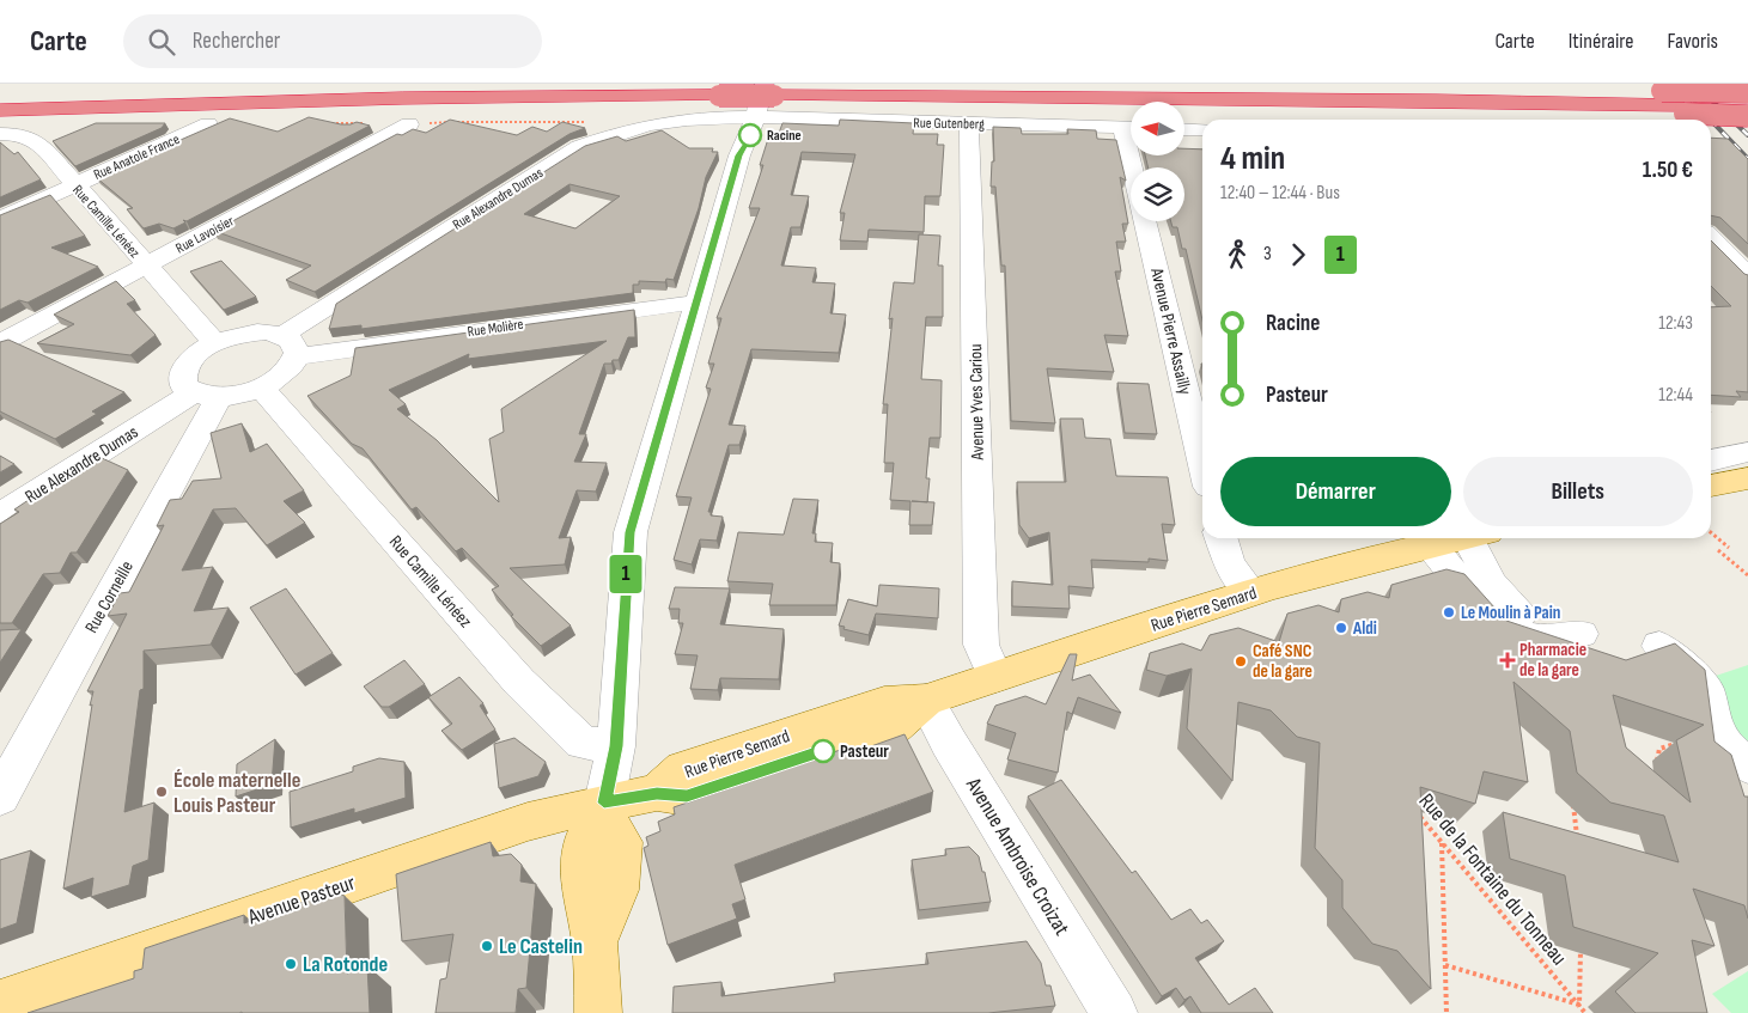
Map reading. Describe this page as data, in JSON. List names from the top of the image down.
{
  "streets": {
    "main road": ["Rue Pierre Semard", "Avenue Pasteur"],
    "street": [
      "Rue Gutenberg",
      "Rue Anatole France",
      "Rue Alexandre Dumas",
      "Rue Camille Lénéez",
      "Rue Lavoisier",
      "Rue Molière",
      "Avenue Pierre Assailly",
      "Avenue Yves Cariou",
      "Rue Corneille",
      "Avenue Ambroise Croizat"
    ],
    "path": ["Rue de la Fontaine du Tonneau"]
  },
  "crossings": [
    ["Rue Gutenberg", "Rue Alexandre Dumas"],
    ["Rue Gutenberg", "Avenue Yves Cariou"],
    ["Rue Anatole France", "Rue Camille Lénéez"],
    ["Rue Alexandre Dumas", "Rue Camille Lénéez"],
    ["Rue Alexandre Dumas", "Rue Molière"],
    ["Rue Alexandre Dumas", "Rue Corneille"],
    ["Rue Camille Lénéez", "Rue Lavoisier"],
    ["Rue Camille Lénéez", "Rue Molière"],
    ["Avenue Yves Cariou", "Rue Pierre Semard"],
    ["Rue Pierre Semard", "Avenue Ambroise Croizat"],
    ["Rue Pierre Semard", "Avenue Pasteur"]
  ],
  "places": {
    "other": [
      "Racine",
      "Le Moulin à Pain",
      "Aldi",
      "Café SNC de la gare",
      "Pasteur",
      "École maternelle Louis Pasteur",
      "Le Castelin",
      "La Rotonde"
    ],
    "health": ["Pharmacie de la gare"]
  },
  "lines": ["bus line 1"],
  "north": "left",
  "page": {
    "header": "Carte",
    "search": "Rechercher",
    "nav": ["Carte", "Itinéraire", "Favoris"],
    "on_map": "1",
    "heading": ["4 min", "12:40 – 12:44 · Bus", "1.50 €"],
    "legs": ["3", "1"],
    "list": [
      {
        "name": "Racine",
        "value": "12:43"
      },
      {
        "name": "Pasteur",
        "value": "12:44"
      }
    ],
    "buttons": ["Démarrer", "Billets"]
  }
}
